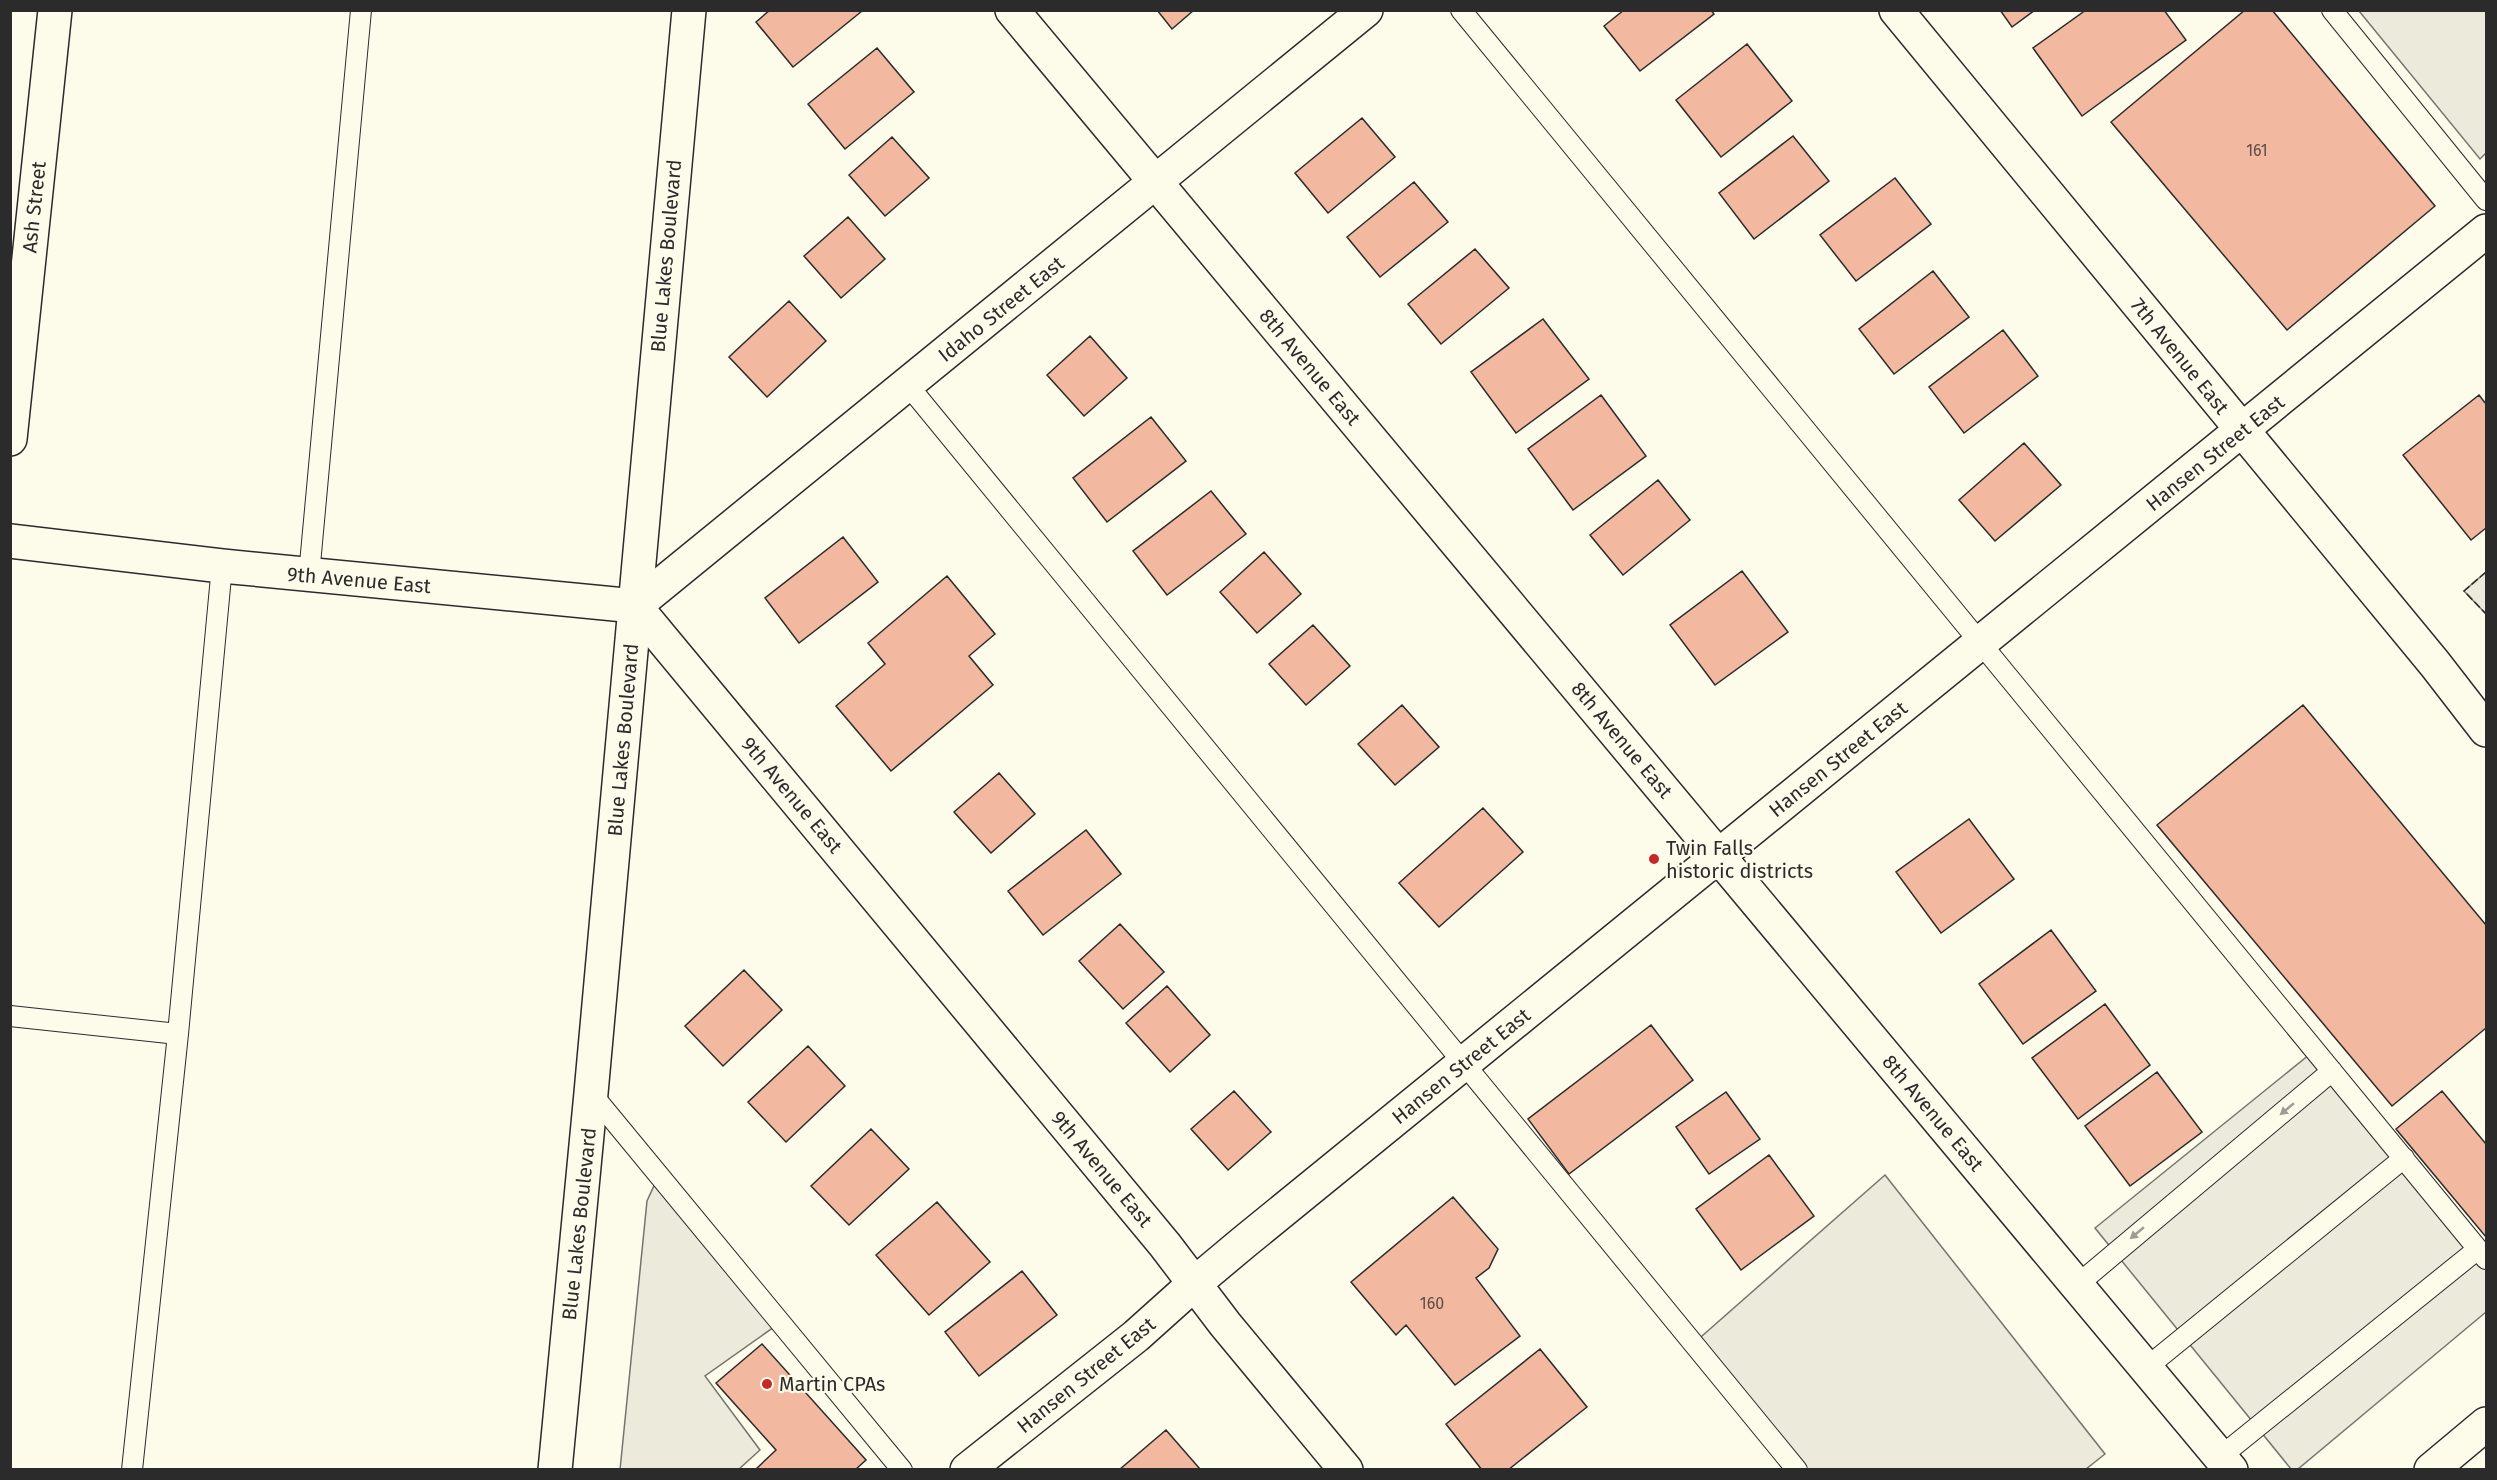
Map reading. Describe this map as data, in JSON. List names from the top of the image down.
{
  "streets": {
    "street": [
      "Ash Street",
      "Blue Lakes Boulevard",
      "Idaho Street East",
      "7th Avenue East",
      "8th Avenue East",
      "Hansen Street East",
      "9th Avenue East"
    ]
  },
  "crossings": [
    ["Blue Lakes Boulevard", "Idaho Street East"],
    ["Blue Lakes Boulevard", "9th Avenue East"],
    ["Idaho Street East", "8th Avenue East"],
    ["Idaho Street East", "9th Avenue East"],
    ["7th Avenue East", "Hansen Street East"],
    ["8th Avenue East", "Hansen Street East"],
    ["Hansen Street East", "9th Avenue East"]
  ],
  "places": ["Twin Falls historic districts", "Martin CPAs"],
  "house_numbers": ["161", "160"]
}
